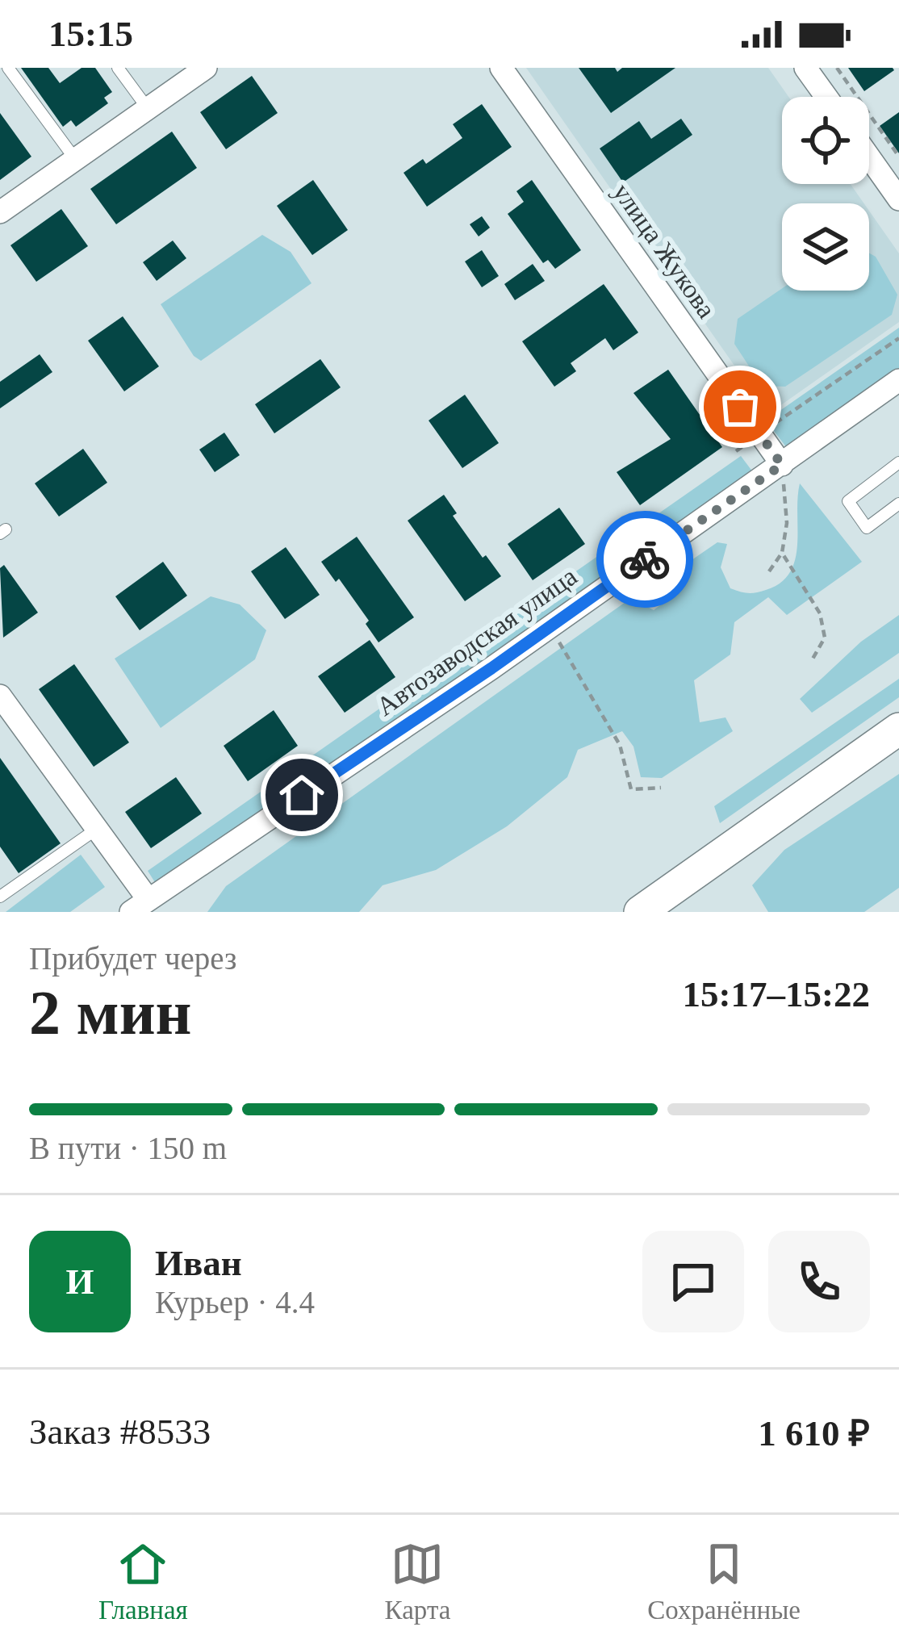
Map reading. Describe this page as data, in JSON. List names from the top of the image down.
{
  "streets": {
    "street": ["улица Жукова", "Автозаводская улица"]
  },
  "crossings": [
    ["улица Жукова", "Автозаводская улица"]
  ],
  "page": {
    "status": "15:15",
    "heading": ["2 мин", "Прибудет через", "15:17–15:22"],
    "panel": [
      "Иван",
      "Курьер · 4.4",
      "Заказ #8533",
      "1 610 ₽"
    ],
    "bar": "В пути · 150 m",
    "round": "И",
    "tabs": ["Главная", "Карта", "Сохранённые"]
  }
}
